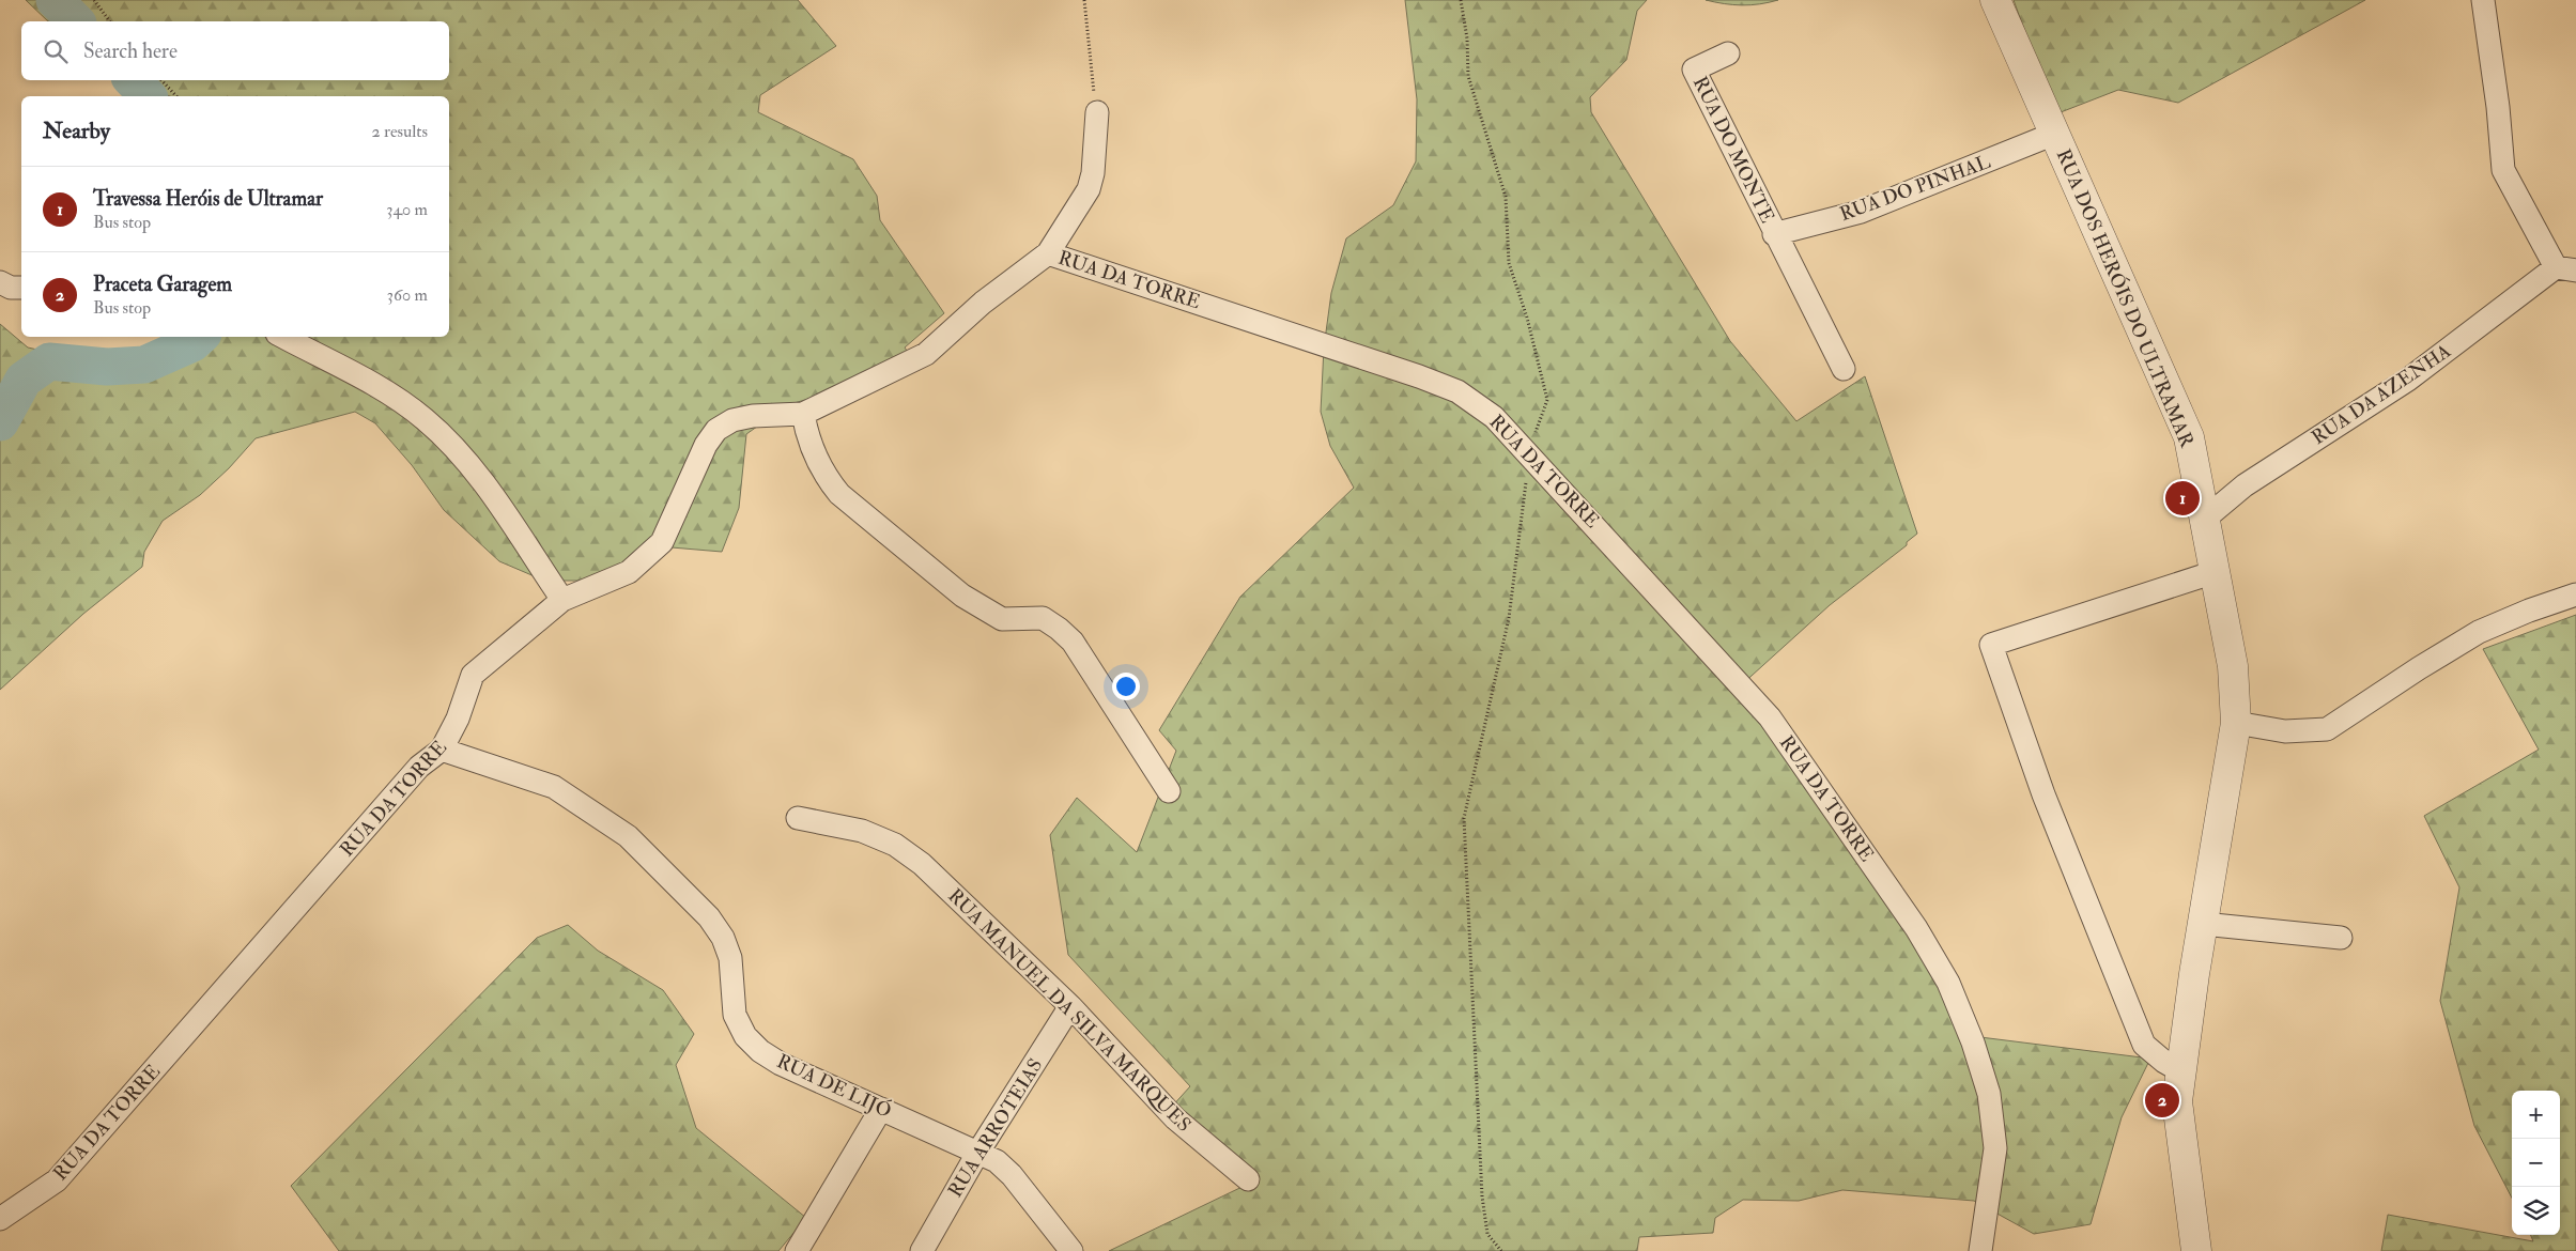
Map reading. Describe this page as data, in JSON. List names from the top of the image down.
{
  "streets": {
    "street": [
      "RUA DO MONTE",
      "RUA DO PINHAL",
      "RUA DA TORRE",
      "RUA DOS HERÓIS DO ULTRAMAR",
      "RUA DA AZENHA",
      "RUA MANUEL DA SILVA MARQUES",
      "RUA DE LIJÓ",
      "RUA ARROTEIAS"
    ]
  },
  "crossings": [
    ["RUA DO MONTE", "RUA DO PINHAL"],
    ["RUA DO PINHAL", "RUA DOS HERÓIS DO ULTRAMAR"],
    ["RUA DA TORRE", "RUA DE LIJÓ"],
    ["RUA DOS HERÓIS DO ULTRAMAR", "RUA DA AZENHA"],
    ["RUA MANUEL DA SILVA MARQUES", "RUA ARROTEIAS"],
    ["RUA DE LIJÓ", "RUA ARROTEIAS"]
  ],
  "page": {
    "search": "Search here",
    "heading": ["Nearby", "2 results"],
    "list": [
      {
        "mark": "1",
        "name": "Travessa Heróis de Ultramar",
        "note": "Bus stop",
        "value": "340 m"
      },
      {
        "mark": "2",
        "name": "Praceta Garagem",
        "note": "Bus stop",
        "value": "360 m"
      }
    ],
    "pins": ["1", "2"],
    "map_buttons": ["+", "−"]
  }
}
